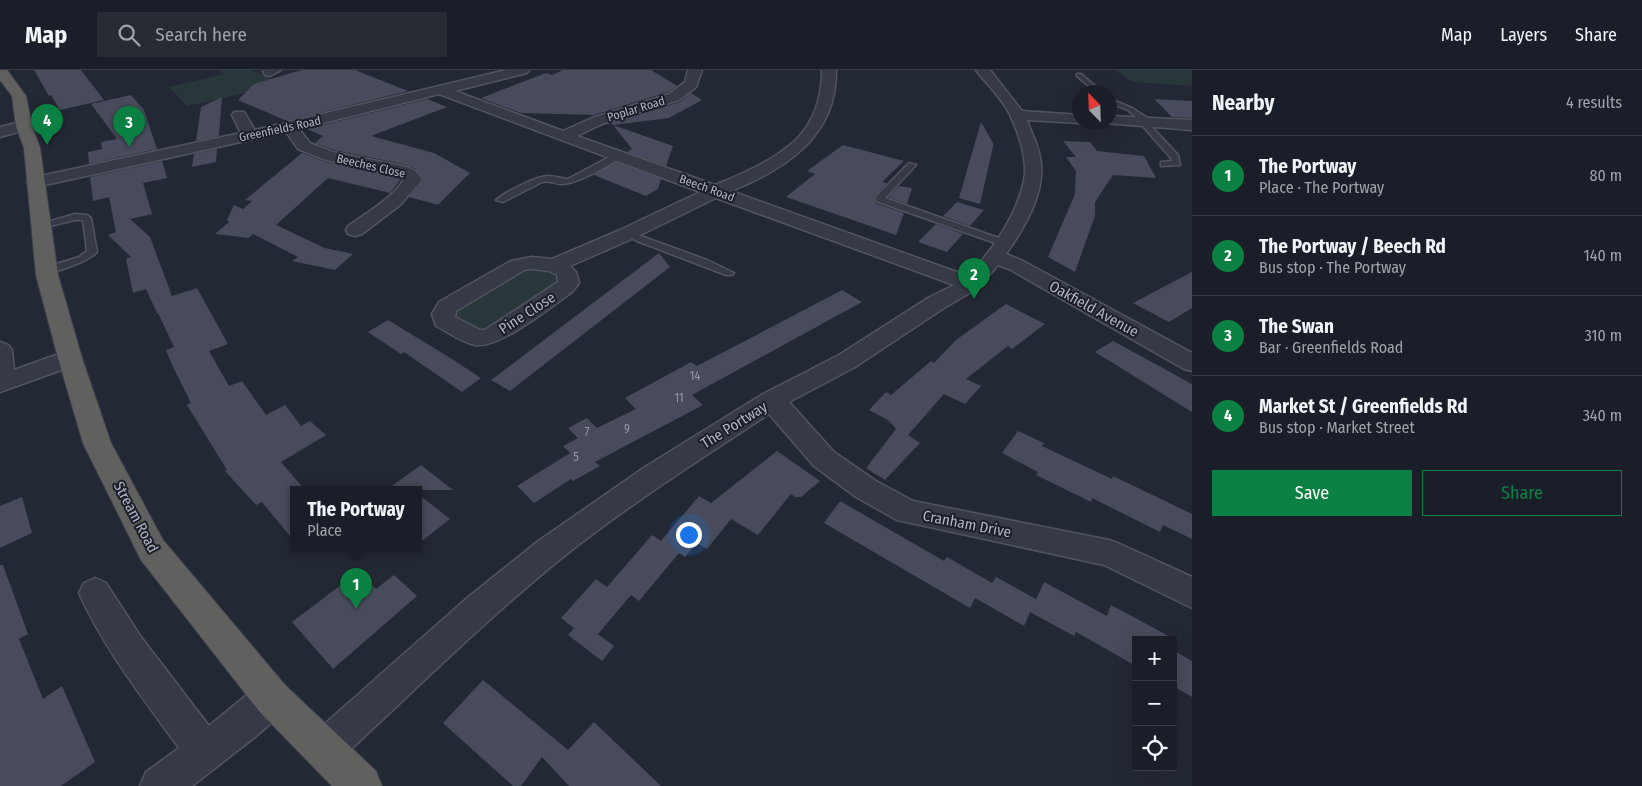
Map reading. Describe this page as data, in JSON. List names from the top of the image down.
{
  "streets": {
    "highway": ["Stream Road"],
    "street": [
      "Poplar Road",
      "Greenfields Road",
      "Beeches Close",
      "Beech Road",
      "Oakfield Avenue",
      "Pine Close",
      "The Portway",
      "Cranham Drive"
    ]
  },
  "crossings": [
    ["Poplar Road", "Beech Road"],
    ["Greenfields Road", "Beeches Close"],
    ["Greenfields Road", "Beech Road"],
    ["Greenfields Road", "Stream Road"],
    ["Beech Road", "Pine Close"],
    ["Beech Road", "The Portway"],
    ["Oakfield Avenue", "The Portway"],
    ["The Portway", "Stream Road"],
    ["The Portway", "Cranham Drive"]
  ],
  "house_numbers": [
    "14",
    "11",
    "9",
    "7",
    "5"
  ],
  "north": "top left",
  "page": {
    "header": "Map",
    "search": "Search here",
    "nav": ["Map", "Layers", "Share"],
    "heading": ["Nearby", "4 results"],
    "pins": [
      "4",
      "3",
      "2",
      "1"
    ],
    "list": [
      {
        "mark": "1",
        "name": "The Portway",
        "note": "Place · The Portway",
        "value": "80 m"
      },
      {
        "mark": "2",
        "name": "The Portway / Beech Rd",
        "note": "Bus stop · The Portway",
        "value": "140 m"
      },
      {
        "mark": "3",
        "name": "The Swan",
        "note": "Bar · Greenfields Road",
        "value": "310 m"
      },
      {
        "mark": "4",
        "name": "Market St / Greenfields Rd",
        "note": "Bus stop · Market Street",
        "value": "340 m"
      }
    ],
    "buttons": ["Save", "Share"],
    "popup": ["The Portway", "Place"],
    "map_buttons": ["+", "−"]
  }
}
